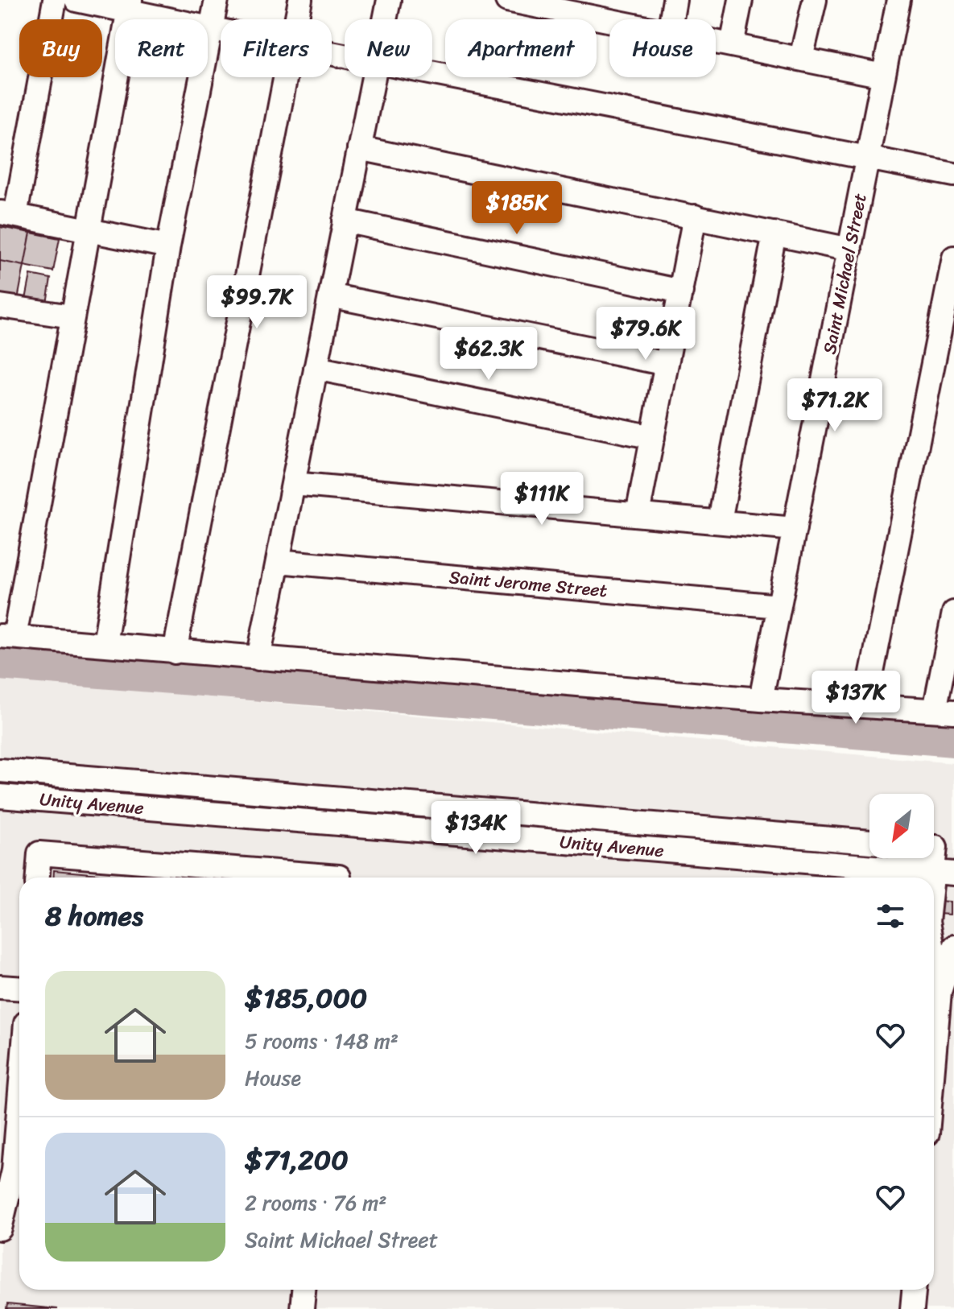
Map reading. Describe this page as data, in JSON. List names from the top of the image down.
{
  "streets": {
    "street": ["Saint Michael Street", "Saint Jerome Street", "Unity Avenue"]
  },
  "crossings": [
    ["Saint Michael Street", "Saint Jerome Street"]
  ],
  "north": "bottom left",
  "page": {
    "chip": [
      "Buy",
      "Rent",
      "Filters",
      "New",
      "Apartment",
      "House"
    ],
    "price": [
      "$185K",
      "$99.7K",
      "$79.6K",
      "$62.3K",
      "$71.2K",
      "$111K",
      "$137K",
      "$134K"
    ],
    "heading": "8 homes",
    "list": [
      {
        "name": "$185,000",
        "note": "5 rooms · 148 m² · House"
      },
      {
        "name": "$71,200",
        "note": "2 rooms · 76 m² · Saint Michael Street"
      }
    ]
  }
}
